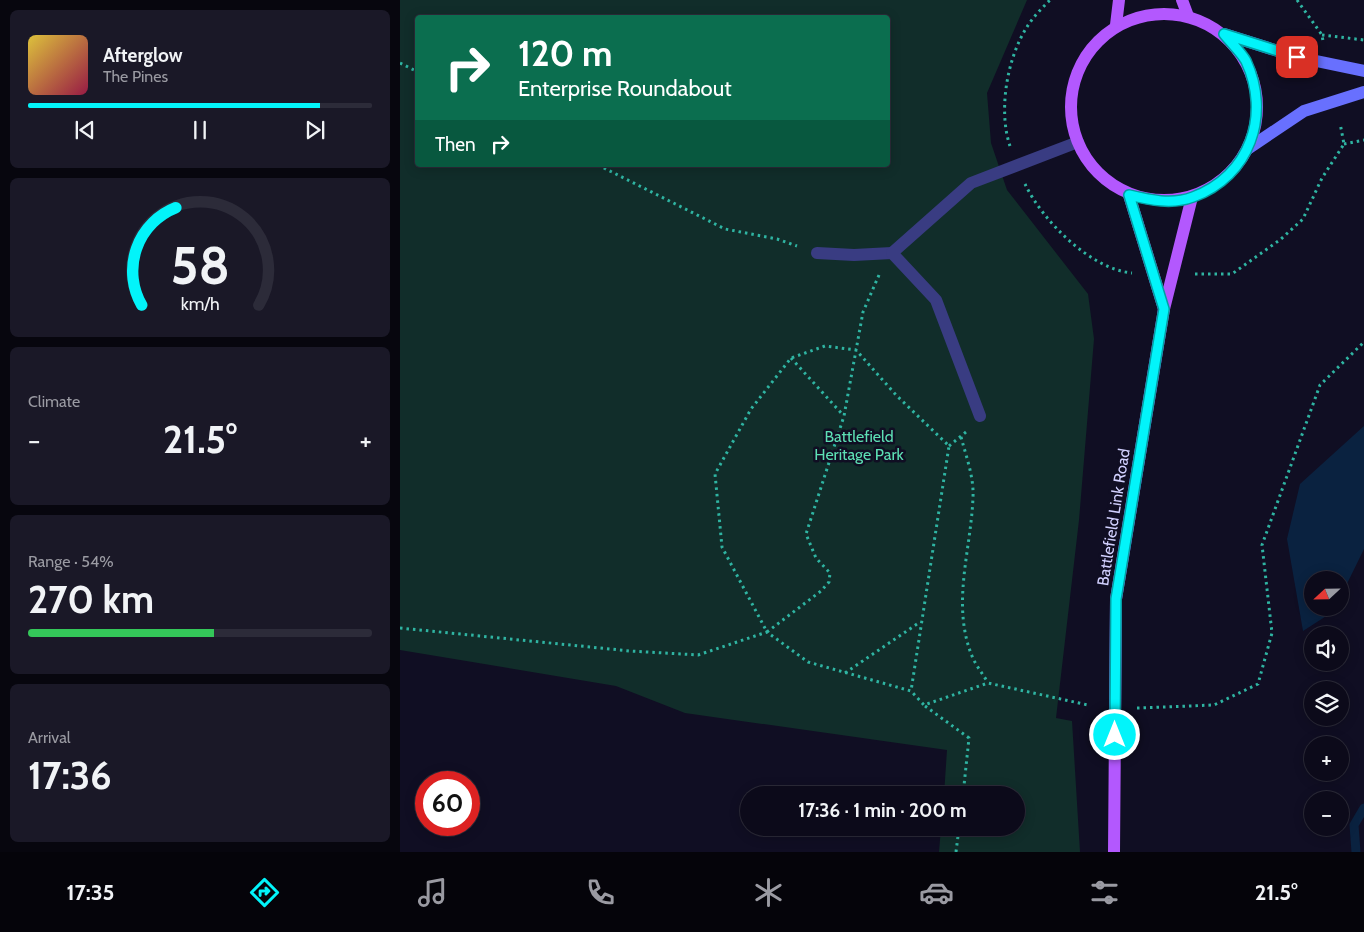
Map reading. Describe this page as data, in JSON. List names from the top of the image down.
{
  "streets": {
    "main road": ["Battlefield Link Road"]
  },
  "parks": ["Battlefield Heritage Park"],
  "north": "left",
  "page": {
    "turn": ["120 m", "Enterprise Roundabout"],
    "song": ["Afterglow", "The Pines"],
    "then": "Then",
    "tile": [
      "Climate",
      ["Range · 54%", "270 km"],
      ["Arrival", "17:36"]
    ],
    "heat": ["−", "21.5°", "+"],
    "map_buttons": ["+", "−"],
    "limit": "60",
    "trip": "17:36 · 1 min · 200 m",
    "tabs": ["17:35", "21.5°"],
    "gauge": ["58", "km/h"]
  }
}
